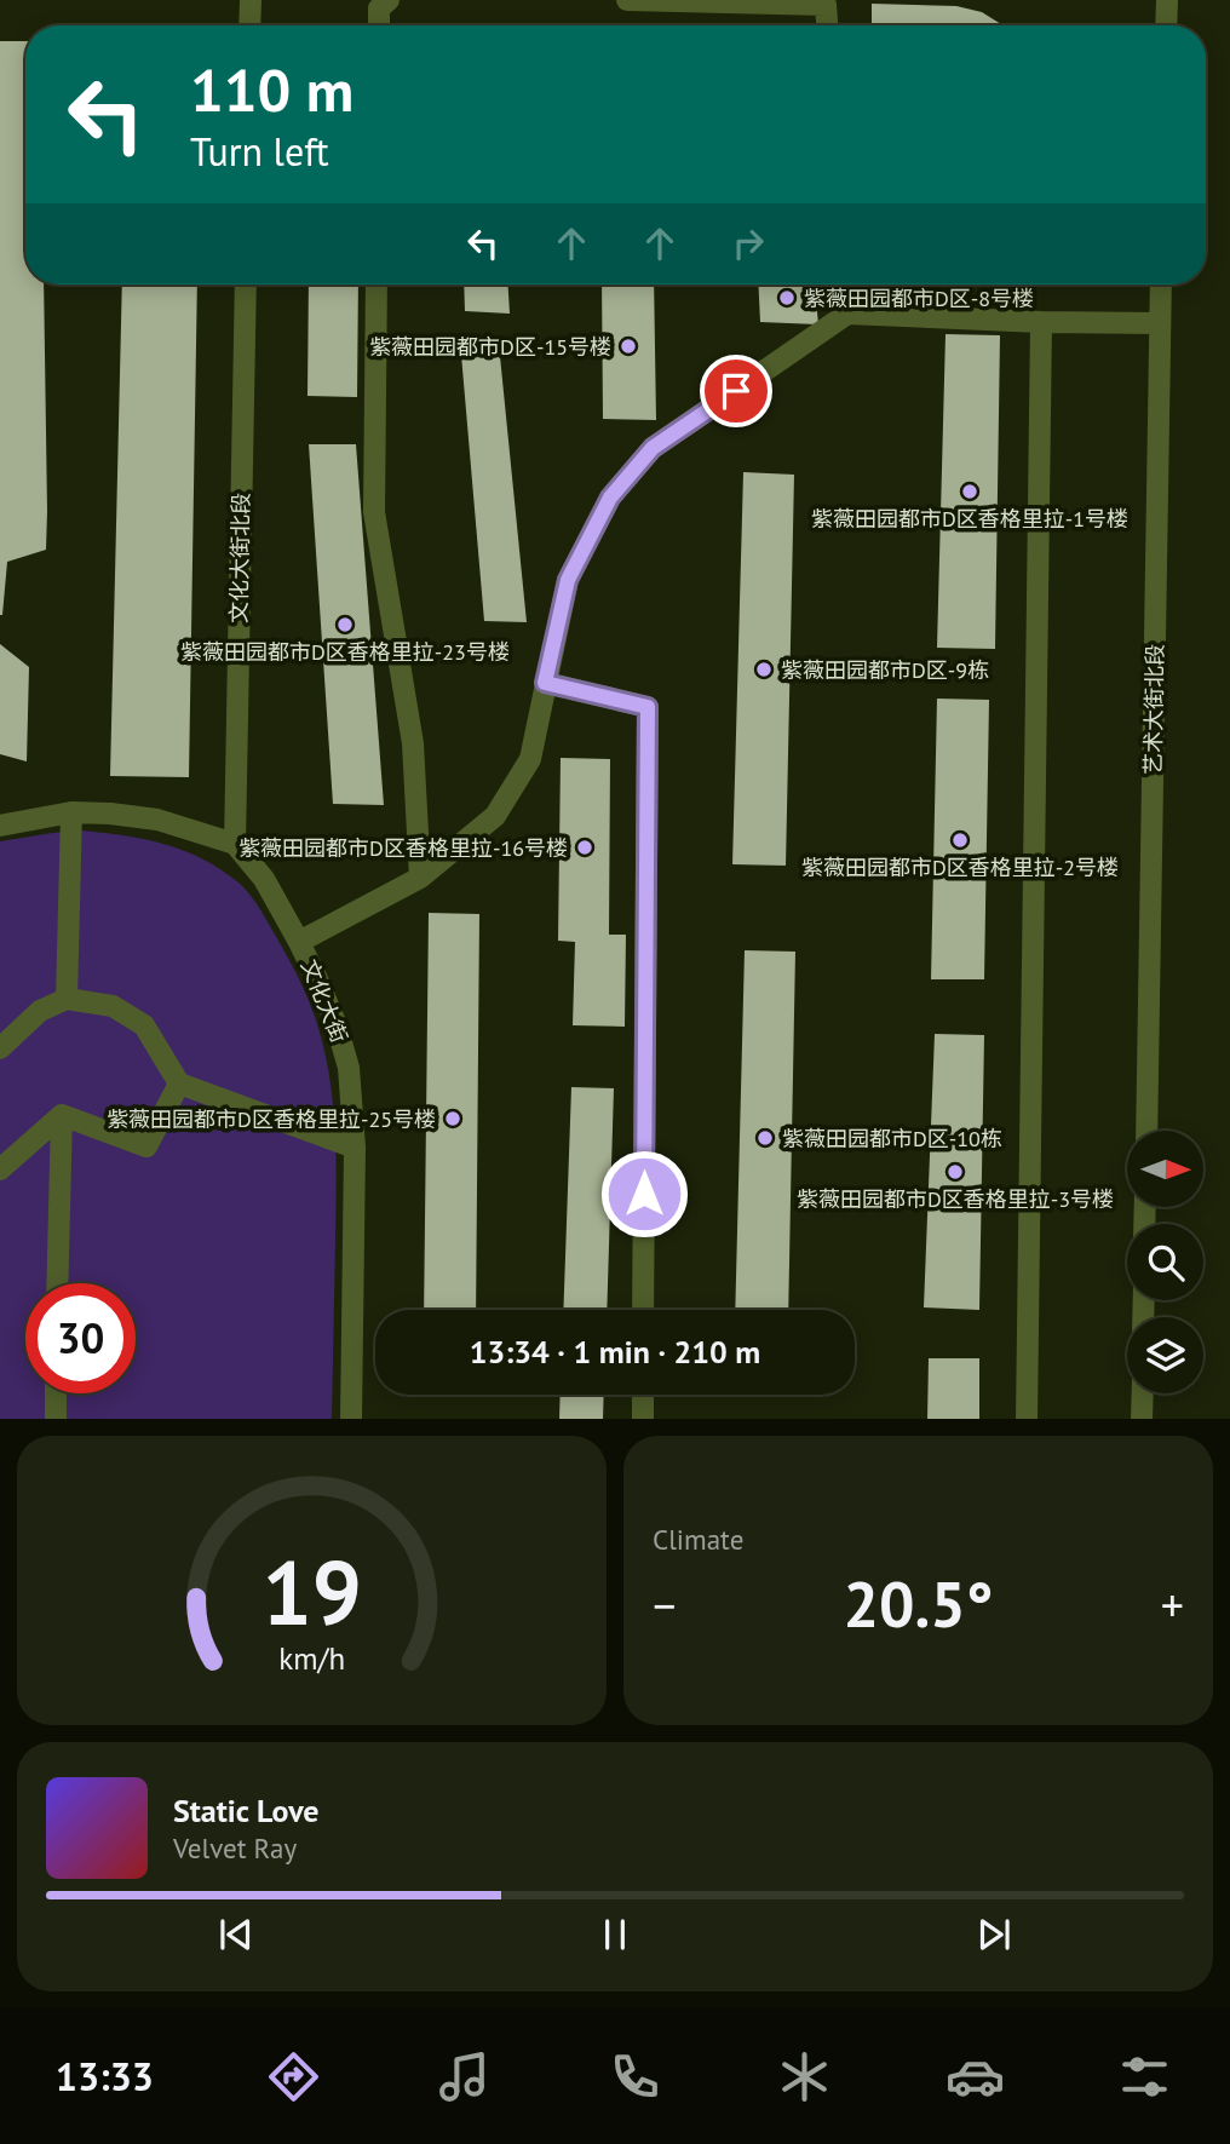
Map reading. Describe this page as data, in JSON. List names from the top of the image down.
{
  "streets": {
    "street": ["文化大街北段", "艺术大街北段", "文化大街"]
  },
  "crossings": [
    ["文化大街北段", "文化大街"]
  ],
  "places": [
    "紫薇田园都市D区-8号楼",
    "紫薇田园都市D区-15号楼",
    "紫薇田园都市D区香格里拉-1号楼",
    "紫薇田园都市D区香格里拉-23号楼",
    "紫薇田园都市D区-9栋",
    "紫薇田园都市D区香格里拉-2号楼",
    "紫薇田园都市D区香格里拉-16号楼",
    "紫薇田园都市D区香格里拉-25号楼",
    "紫薇田园都市D区-10栋",
    "紫薇田园都市D区香格里拉-3号楼"
  ],
  "north": "right",
  "page": {
    "turn": ["110 m", "Turn left"],
    "limit": "30",
    "trip": "13:34 · 1 min · 210 m",
    "tile": "Climate",
    "heat": ["−", "20.5°", "+"],
    "song": ["Static Love", "Velvet Ray"],
    "tabs": "13:33",
    "gauge": ["19", "km/h"]
  }
}
